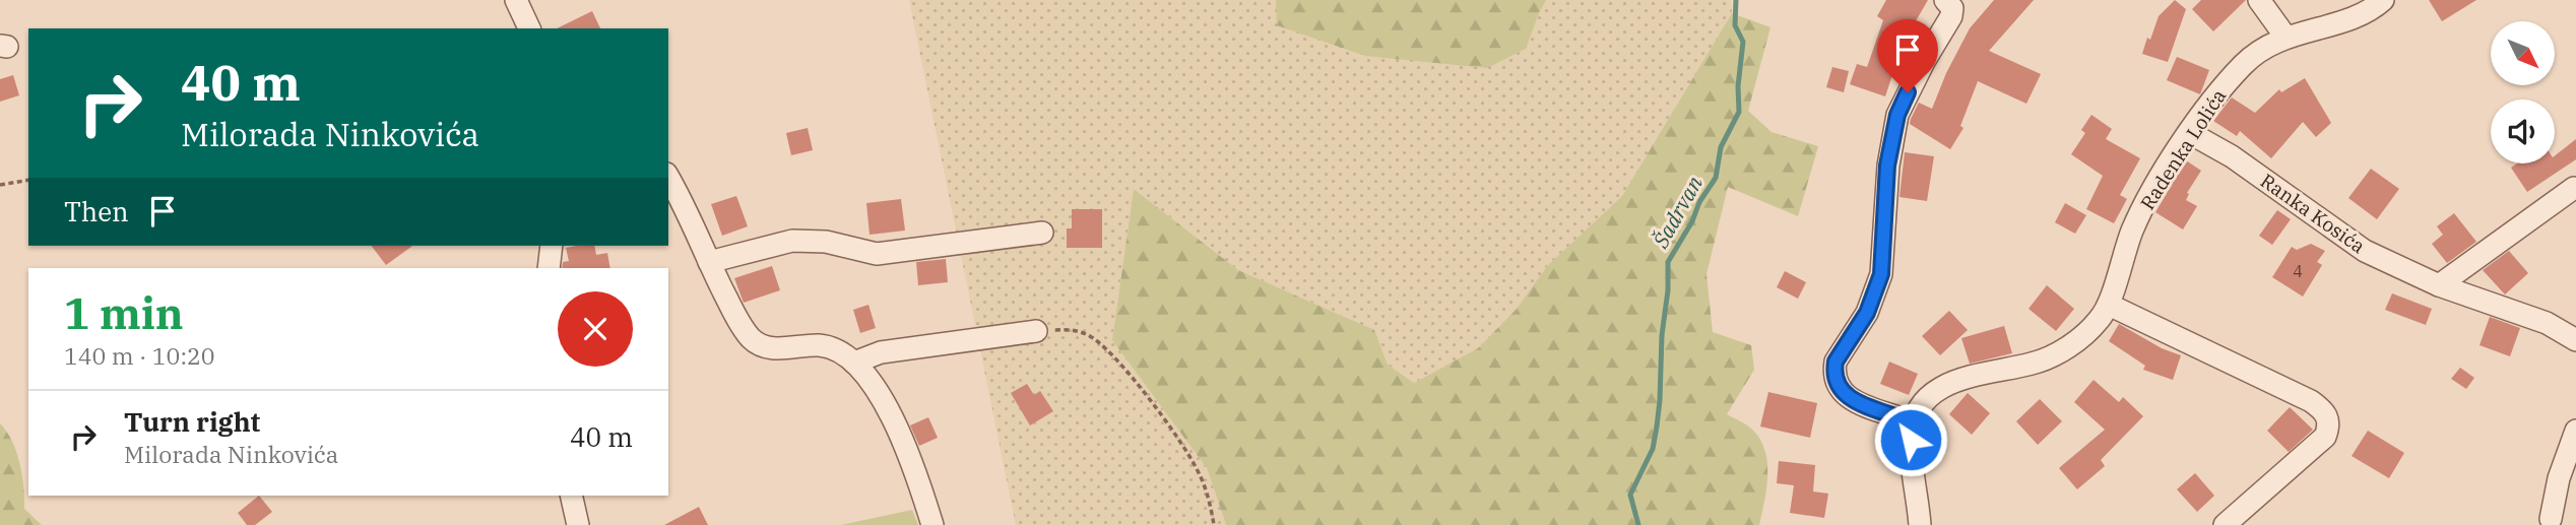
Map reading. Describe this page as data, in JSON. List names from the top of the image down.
{
  "streets": {
    "street": ["Radenka Lolića", "Ranka Kosića"]
  },
  "crossings": [
    ["Radenka Lolića", "Ranka Kosića"]
  ],
  "water": ["Šadrvan"],
  "house_numbers": ["4"],
  "north": "bottom right",
  "page": {
    "turn": ["40 m", "Milorada Ninkovića"],
    "then": "Then",
    "heading": ["1 min", "140 m · 10:20"],
    "list": [
      {
        "name": "Turn right",
        "note": "Milorada Ninkovića",
        "value": "40 m"
      }
    ]
  }
}
